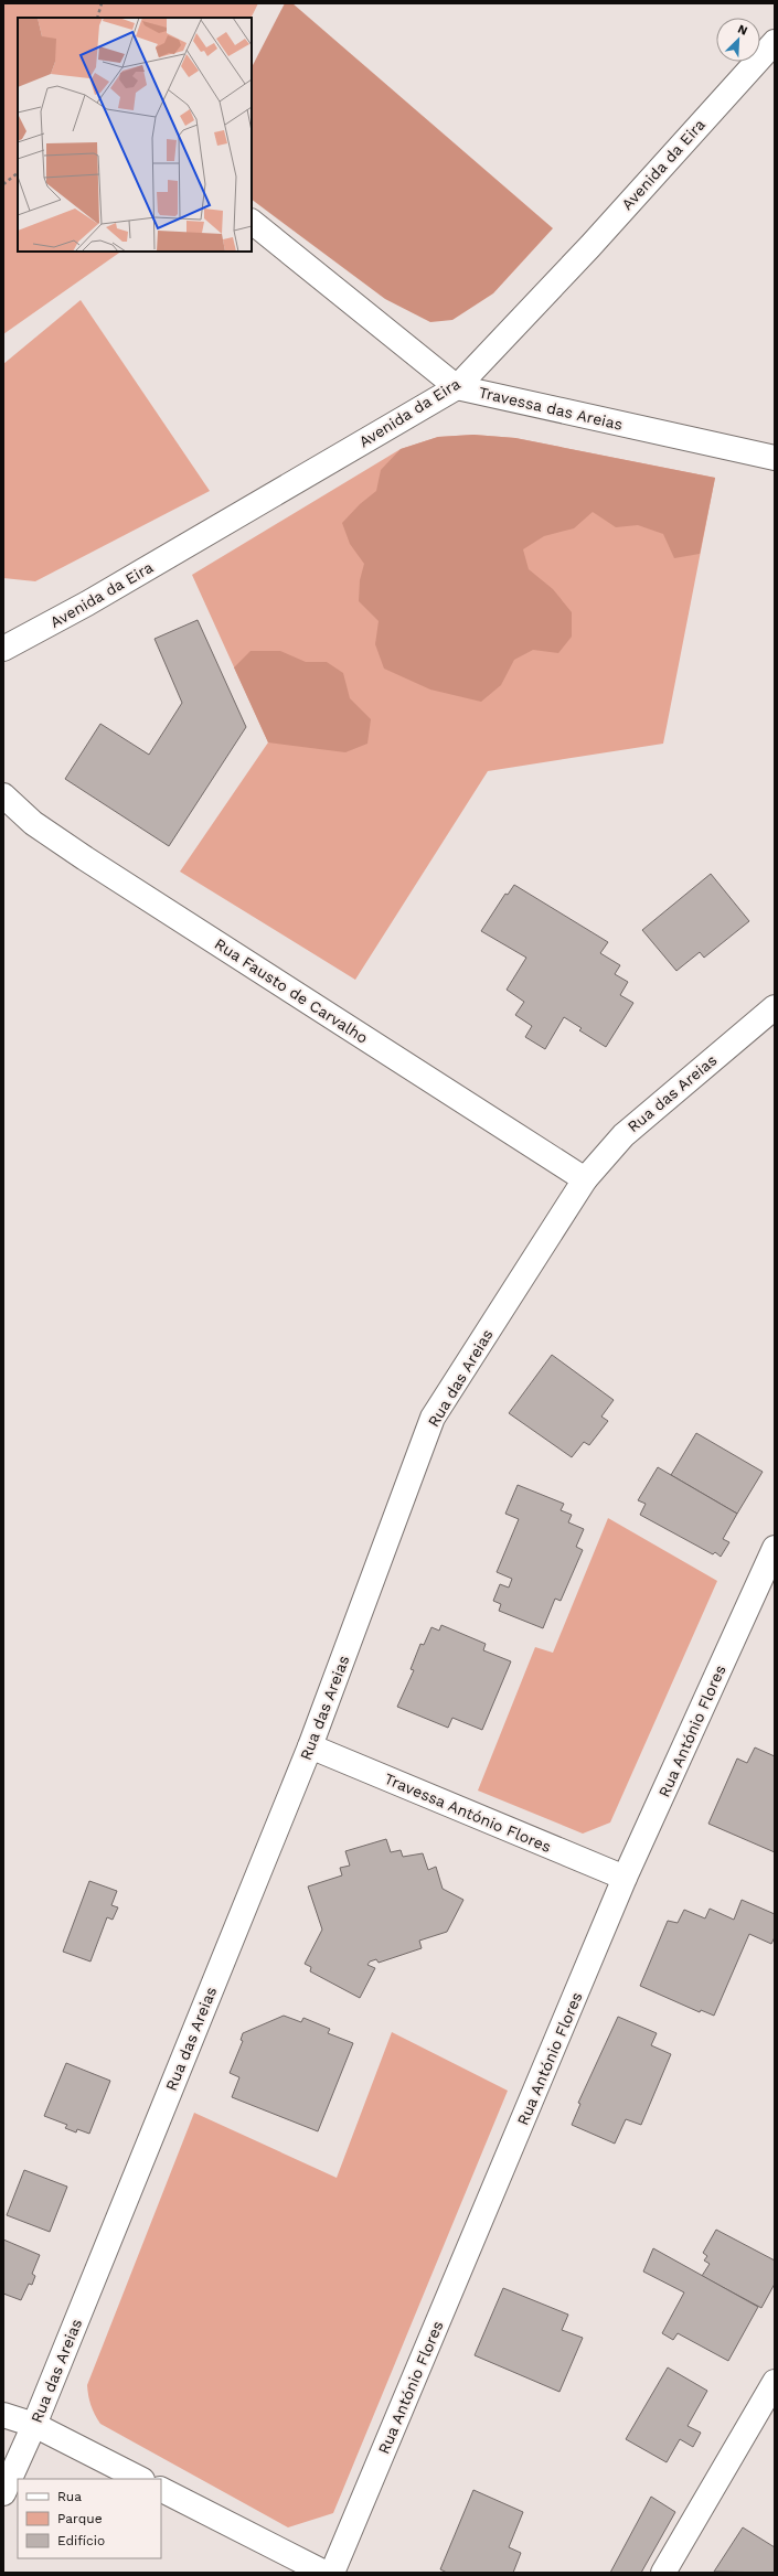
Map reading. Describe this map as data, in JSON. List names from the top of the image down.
{
  "streets": {
    "street": [
      "Avenida da Eira",
      "Travessa das Areias",
      "Rua Fausto de Carvalho",
      "Rua das Areias",
      "Rua António Flores",
      "Travessa António Flores"
    ]
  },
  "crossings": [
    ["Avenida da Eira", "Travessa das Areias"],
    ["Rua Fausto de Carvalho", "Rua das Areias"],
    ["Rua das Areias", "Travessa António Flores"],
    ["Rua António Flores", "Travessa António Flores"]
  ],
  "legend": ["Rua", "Parque", "Edifício"],
  "north": "top right"
}
